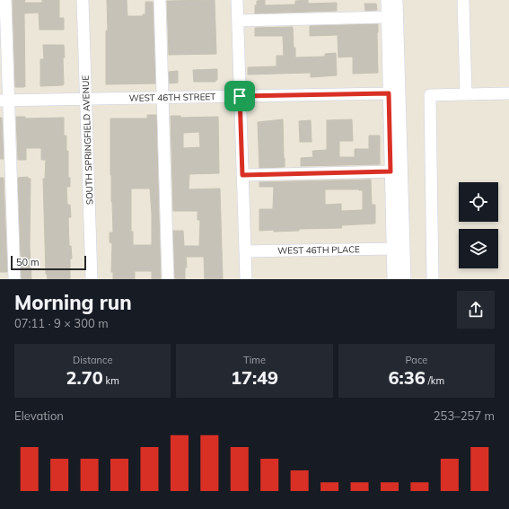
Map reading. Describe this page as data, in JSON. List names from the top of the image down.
{
  "streets": {
    "street": ["WEST 46TH STREET", "SOUTH SPRINGFIELD AVENUE", "WEST 46TH PLACE"]
  },
  "crossings": [
    ["WEST 46TH STREET", "SOUTH SPRINGFIELD AVENUE"]
  ],
  "scale_bar": "50 m",
  "page": {
    "scale": "50 m",
    "heading": ["Morning run", "07:11 · 9 × 300 m"],
    "stats": [
      ["Distance", "2.70 km"],
      ["Time", "17:49"],
      ["Pace", "6:36 /km"]
    ],
    "chart": ["Elevation", "253–257 m"]
  }
}
